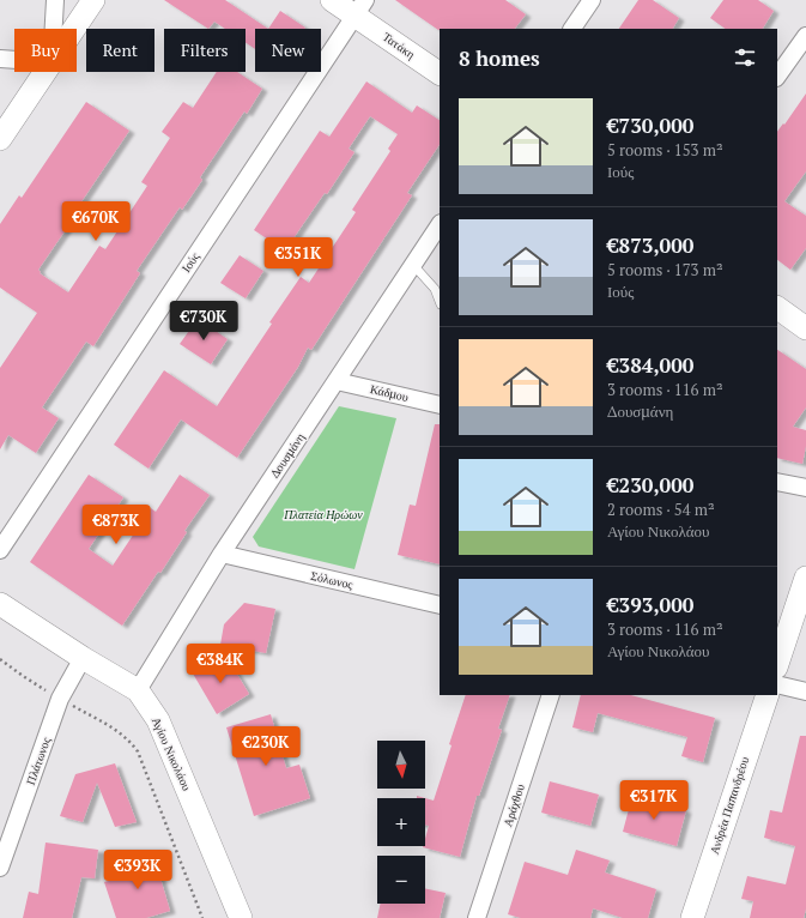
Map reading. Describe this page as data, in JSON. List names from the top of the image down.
{
  "streets": {
    "street": [
      "Τατάκη",
      "Ιούς",
      "Κάδμου",
      "Δουσμάνη",
      "Σόλωνος",
      "Αγίου Νικολάου",
      "Πλάτωνος",
      "Αράχθου",
      "Ανδρέα Παπανδρέου"
    ]
  },
  "crossings": [
    ["Τατάκη", "Ιούς"],
    ["Κάδμου", "Δουσμάνη"],
    ["Δουσμάνη", "Σόλωνος"],
    ["Δουσμάνη", "Αγίου Νικολάου"],
    ["Αγίου Νικολάου", "Πλάτωνος"]
  ],
  "parks": ["Πλατεία Ηρώων"],
  "north": "bottom",
  "page": {
    "chip": [
      "Buy",
      "Rent",
      "Filters",
      "New"
    ],
    "heading": "8 homes",
    "list": [
      {
        "name": "€730,000",
        "note": "5 rooms · 153 m² · Ιούς"
      },
      {
        "name": "€873,000",
        "note": "5 rooms · 173 m² · Ιούς"
      },
      {
        "name": "€384,000",
        "note": "3 rooms · 116 m² · Δουσμάνη"
      },
      {
        "name": "€230,000",
        "note": "2 rooms · 54 m² · Αγίου Νικολάου"
      },
      {
        "name": "€393,000",
        "note": "3 rooms · 116 m² · Αγίου Νικολάου"
      }
    ],
    "price": [
      "€670K",
      "€351K",
      "€730K",
      "€873K",
      "€384K",
      "€230K",
      "€317K",
      "€393K"
    ],
    "map_buttons": ["+", "−"]
  }
}
